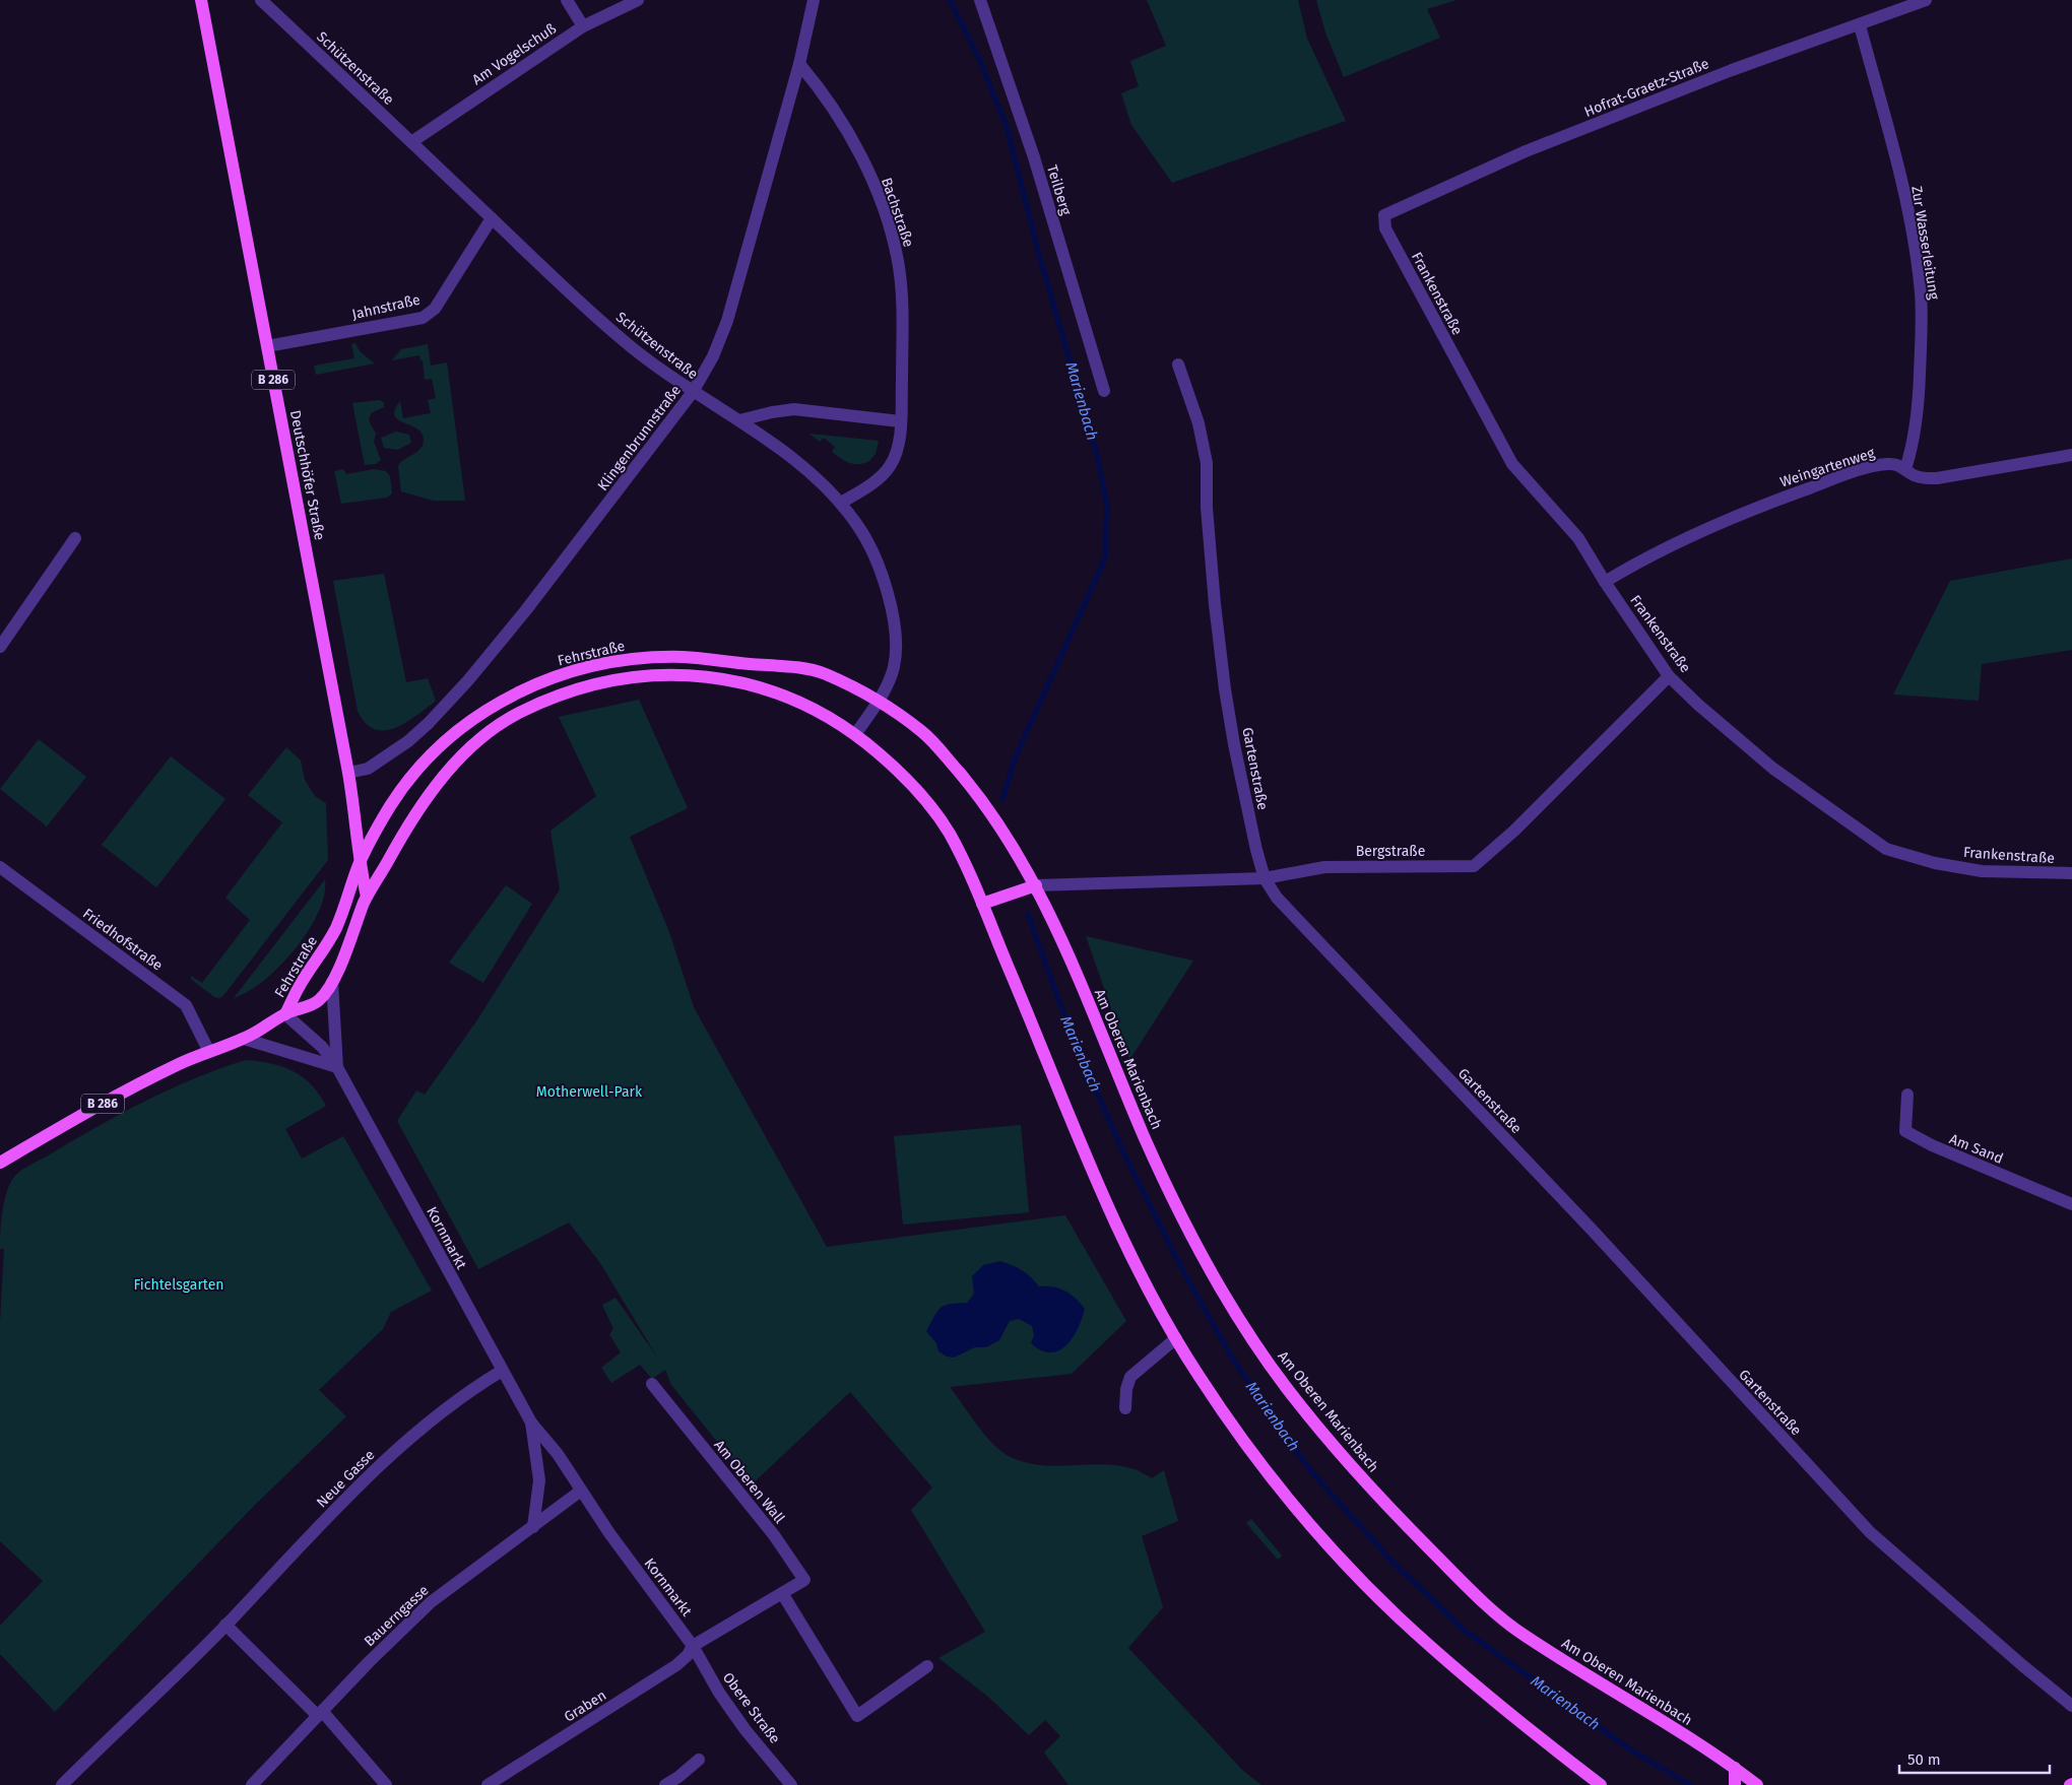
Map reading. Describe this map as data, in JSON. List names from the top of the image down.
{
  "streets": {
    "main road": [
      "B 286",
      "Deutschhöfer Straße",
      "Fehrstraße",
      "Am Oberen Marienbach"
    ],
    "street": [
      "Am Vogelschuß",
      "Schützenstraße",
      "Hofrat-Graetz-Straße",
      "Teilberg",
      "Bachstraße",
      "Zur Wasserleitung",
      "Frankenstraße",
      "Jahnstraße",
      "Klingenbrunnstraße",
      "Weingartenweg",
      "Gartenstraße",
      "Bergstraße",
      "Friedhofstraße",
      "Am Sand",
      "Kornmarkt",
      "Neue Gasse",
      "Am Oberen Wall",
      "Bauerngasse",
      "Graben",
      "Obere Straße"
    ]
  },
  "crossings": [
    ["Am Vogelschuß", "Schützenstraße"],
    ["Schützenstraße", "Bachstraße"],
    ["Schützenstraße", "Jahnstraße"],
    ["Schützenstraße", "Klingenbrunnstraße"],
    ["Schützenstraße", "Fehrstraße"],
    ["Schützenstraße", "Am Oberen Marienbach"],
    ["Hofrat-Graetz-Straße", "Zur Wasserleitung"],
    ["Hofrat-Graetz-Straße", "Frankenstraße"],
    ["Bachstraße", "Klingenbrunnstraße"],
    ["Zur Wasserleitung", "Weingartenweg"],
    ["Frankenstraße", "Weingartenweg"],
    ["Frankenstraße", "Bergstraße"],
    ["Jahnstraße", "Deutschhöfer Straße"],
    ["B 286", "Fehrstraße"],
    ["B 286", "Friedhofstraße"],
    ["B 286", "Kornmarkt"],
    ["Klingenbrunnstraße", "Deutschhöfer Straße"],
    ["Deutschhöfer Straße", "Fehrstraße"],
    ["Fehrstraße", "Am Oberen Marienbach"],
    ["Fehrstraße", "Kornmarkt"],
    ["Gartenstraße", "Bergstraße"],
    ["Bergstraße", "Am Oberen Marienbach"],
    ["Kornmarkt", "Neue Gasse"],
    ["Kornmarkt", "Am Oberen Wall"],
    ["Kornmarkt", "Bauerngasse"],
    ["Kornmarkt", "Graben"],
    ["Kornmarkt", "Obere Straße"],
    ["Am Oberen Wall", "Graben"],
    ["Am Oberen Wall", "Obere Straße"],
    ["Graben", "Obere Straße"]
  ],
  "water": ["Marienbach"],
  "parks": ["Motherwell-Park", "Fichtelsgarten"],
  "scale_bar": "50 m"
}
